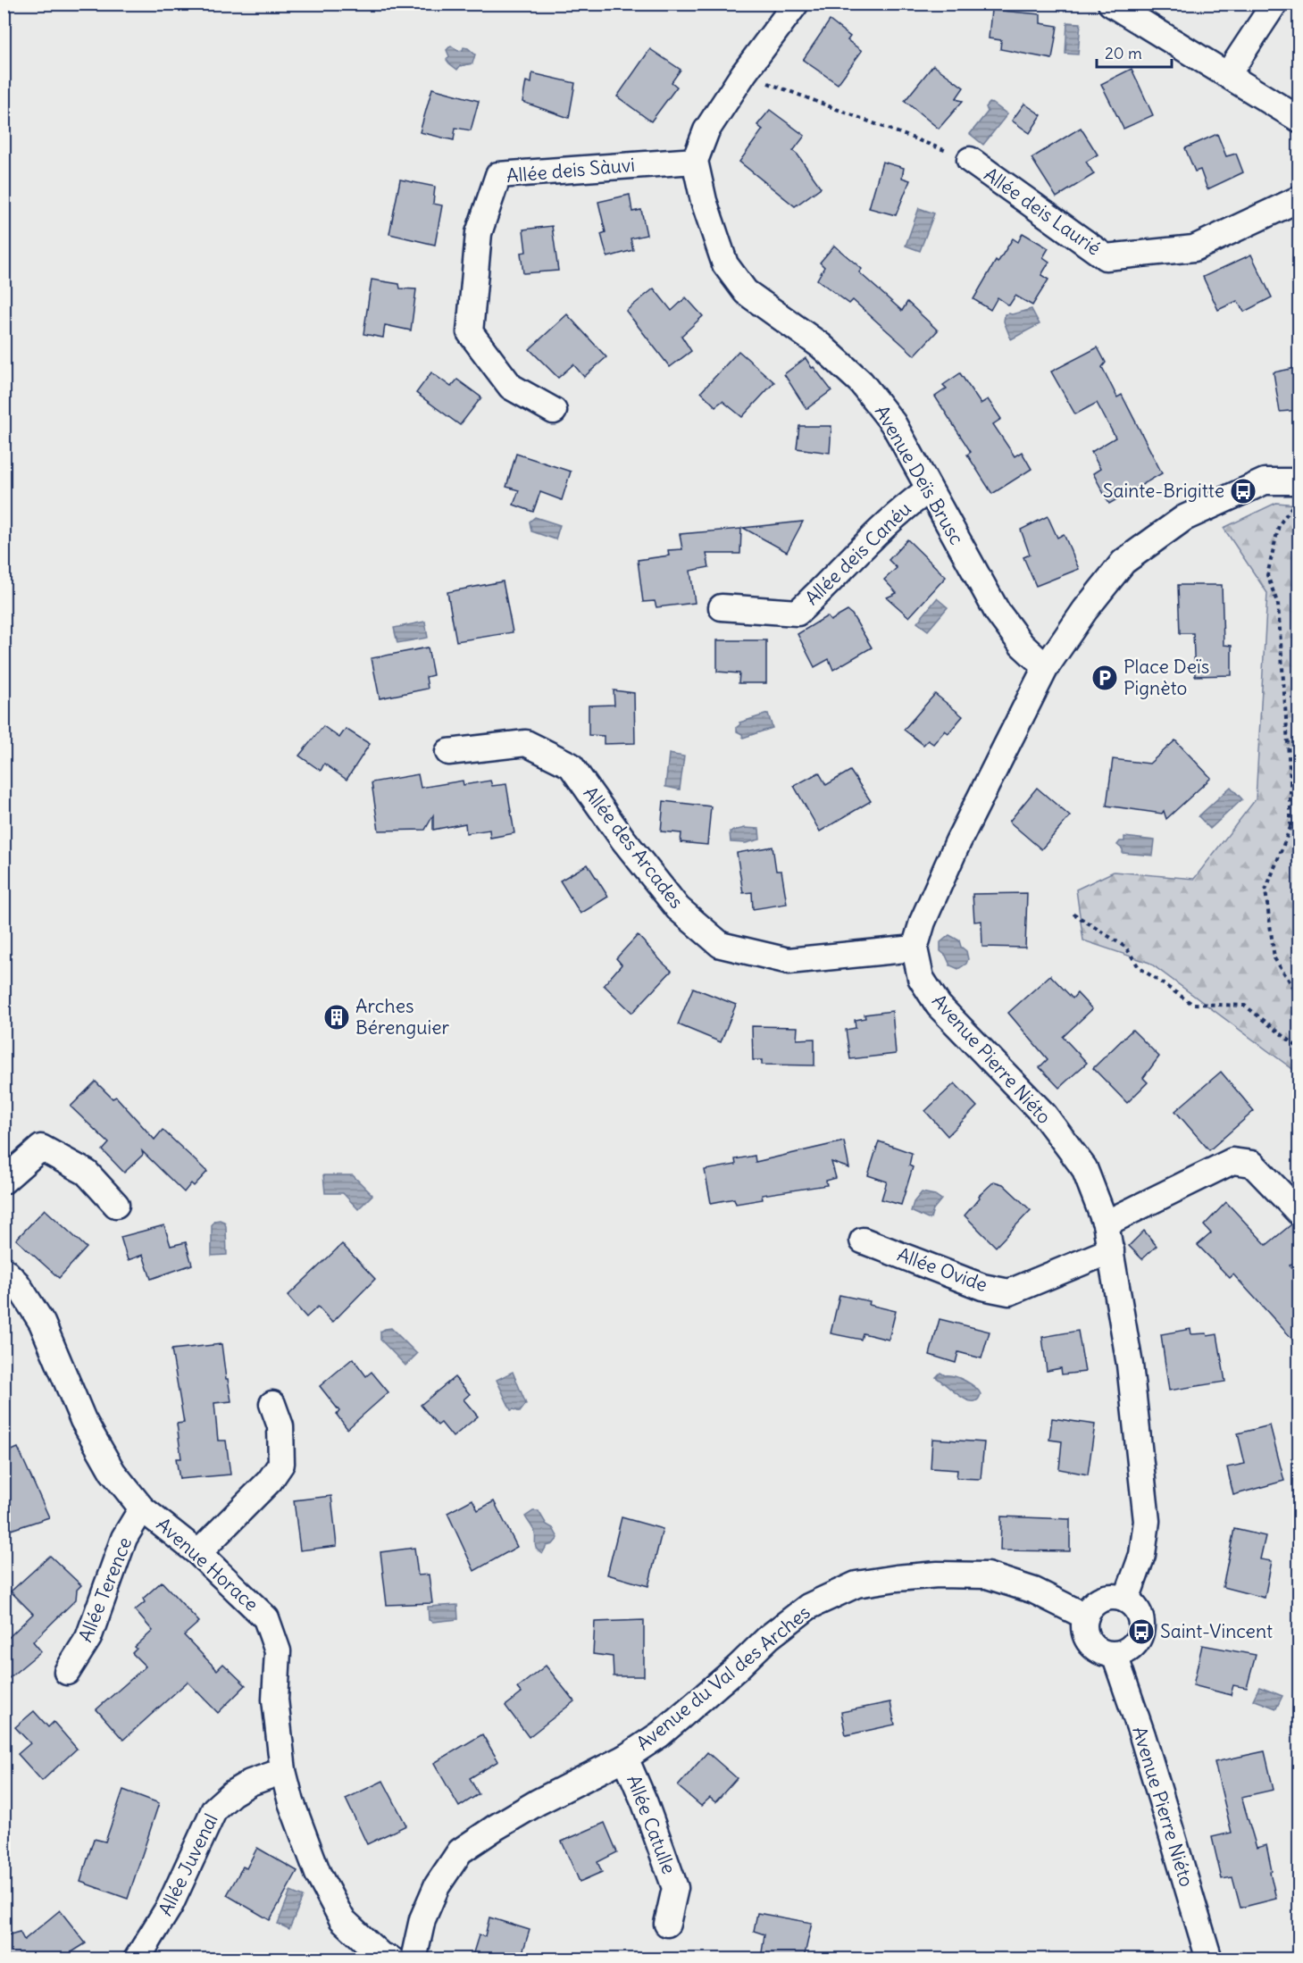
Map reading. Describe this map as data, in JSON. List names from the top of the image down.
{
  "streets": {
    "street": [
      "Allée deis Sàuvi",
      "Allée deis Laurié",
      "Avenue Deïs Brusc",
      "Allée deis Canéu",
      "Allée des Arcades",
      "Avenue Pierre Niéto",
      "Allée Ovide",
      "Avenue Horace",
      "Allée Terence",
      "Avenue du Val des Arches",
      "Allée Catulle",
      "Allée Juvenal"
    ]
  },
  "crossings": [
    ["Allée deis Sàuvi", "Avenue Deïs Brusc"],
    ["Avenue Deïs Brusc", "Allée deis Canéu"],
    ["Avenue Deïs Brusc", "Avenue Pierre Niéto"],
    ["Allée des Arcades", "Avenue Pierre Niéto"],
    ["Avenue Pierre Niéto", "Allée Ovide"],
    ["Avenue Pierre Niéto", "Avenue du Val des Arches"],
    ["Avenue Horace", "Allée Terence"],
    ["Avenue Horace", "Allée Juvenal"],
    ["Avenue du Val des Arches", "Allée Catulle"]
  ],
  "places": {
    "bus stop": ["Sainte-Brigitte", "Saint-Vincent"],
    "parking": ["Place Deïs Pignèto"],
    "building": ["Arches Bérenguier"]
  },
  "scale_bar": "20 m"
}
